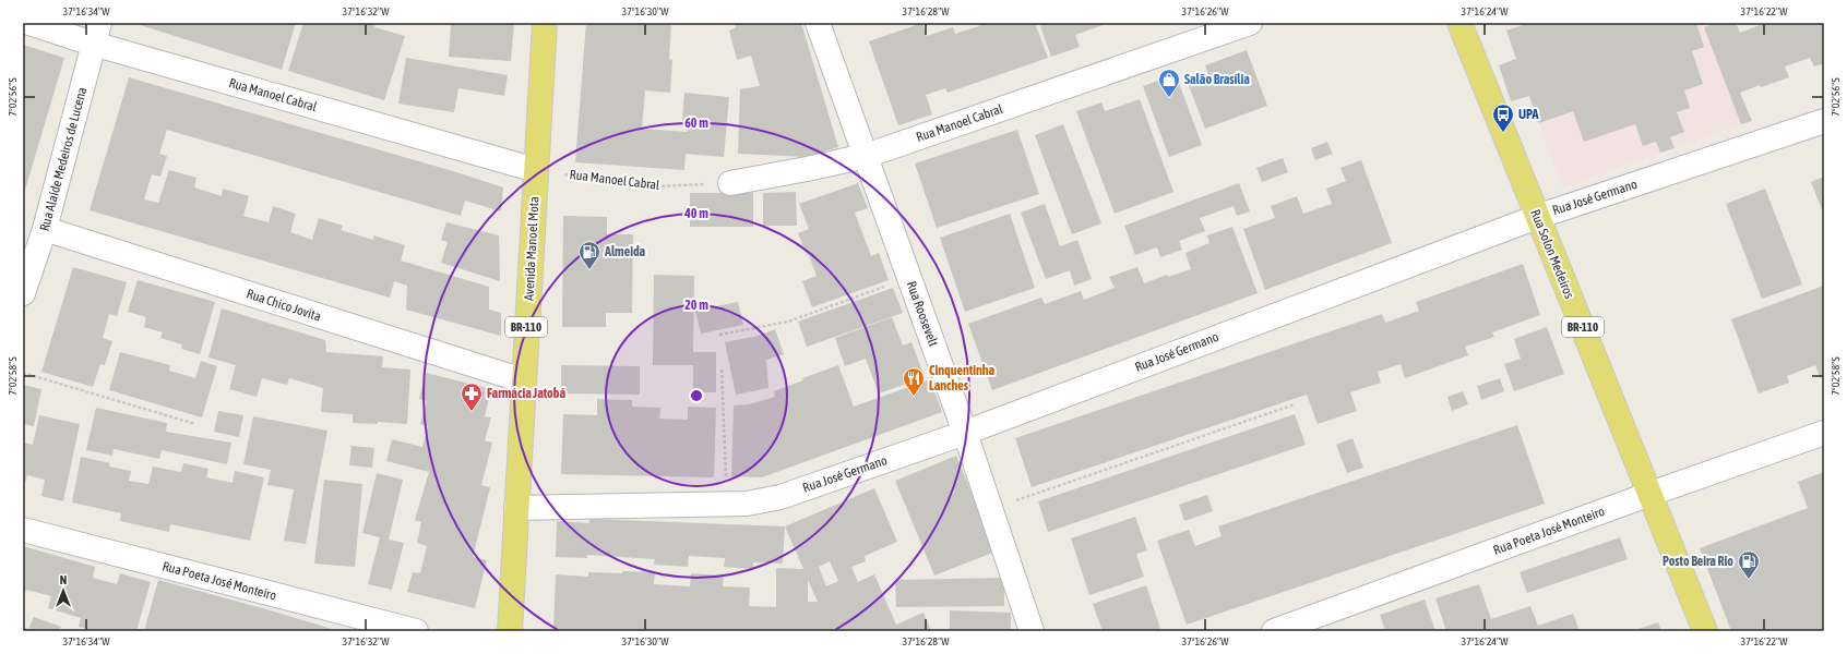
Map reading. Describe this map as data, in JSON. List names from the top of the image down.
{
  "streets": {
    "main road": ["Avenida Manoel Mota", "Rua Solon Medeiros", "BR-110"],
    "street": [
      "Rua Manoel Cabral",
      "Rua Alaíde Medeiros de Lucena",
      "Rua José Germano",
      "Rua Chico Jovita",
      "Rua Roosevelt",
      "Rua Poeta José Monteiro"
    ]
  },
  "crossings": [
    ["Rua Manoel Cabral", "Rua Alaíde Medeiros de Lucena"],
    ["Rua Manoel Cabral", "Avenida Manoel Mota"],
    ["Rua Manoel Cabral", "Rua Roosevelt"],
    ["Rua Alaíde Medeiros de Lucena", "Rua Chico Jovita"],
    ["Rua José Germano", "Avenida Manoel Mota"],
    ["Rua José Germano", "Rua Solon Medeiros"],
    ["Rua José Germano", "Rua Roosevelt"],
    ["Avenida Manoel Mota", "Rua Chico Jovita"],
    ["Rua Solon Medeiros", "Rua Poeta José Monteiro"]
  ],
  "places": {
    "shop": ["Salão Brasília"],
    "bus stop": ["UPA"],
    "fuel station": ["Almeida", "Posto Beira Rio"],
    "restaurant": ["Cinquentinha Lanches"],
    "pharmacy": ["Farmácia Jatobá"]
  },
  "north": "top",
  "coordinates": [
    "37°16'34\"W",
    "37°16'32\"W",
    "37°16'30\"W",
    "37°16'28\"W",
    "37°16'26\"W",
    "37°16'24\"W",
    "37°16'22\"W",
    "7°02'56\"S",
    "7°02'58\"S"
  ],
  "rings": ["60 m", "40 m", "20 m"]
}
